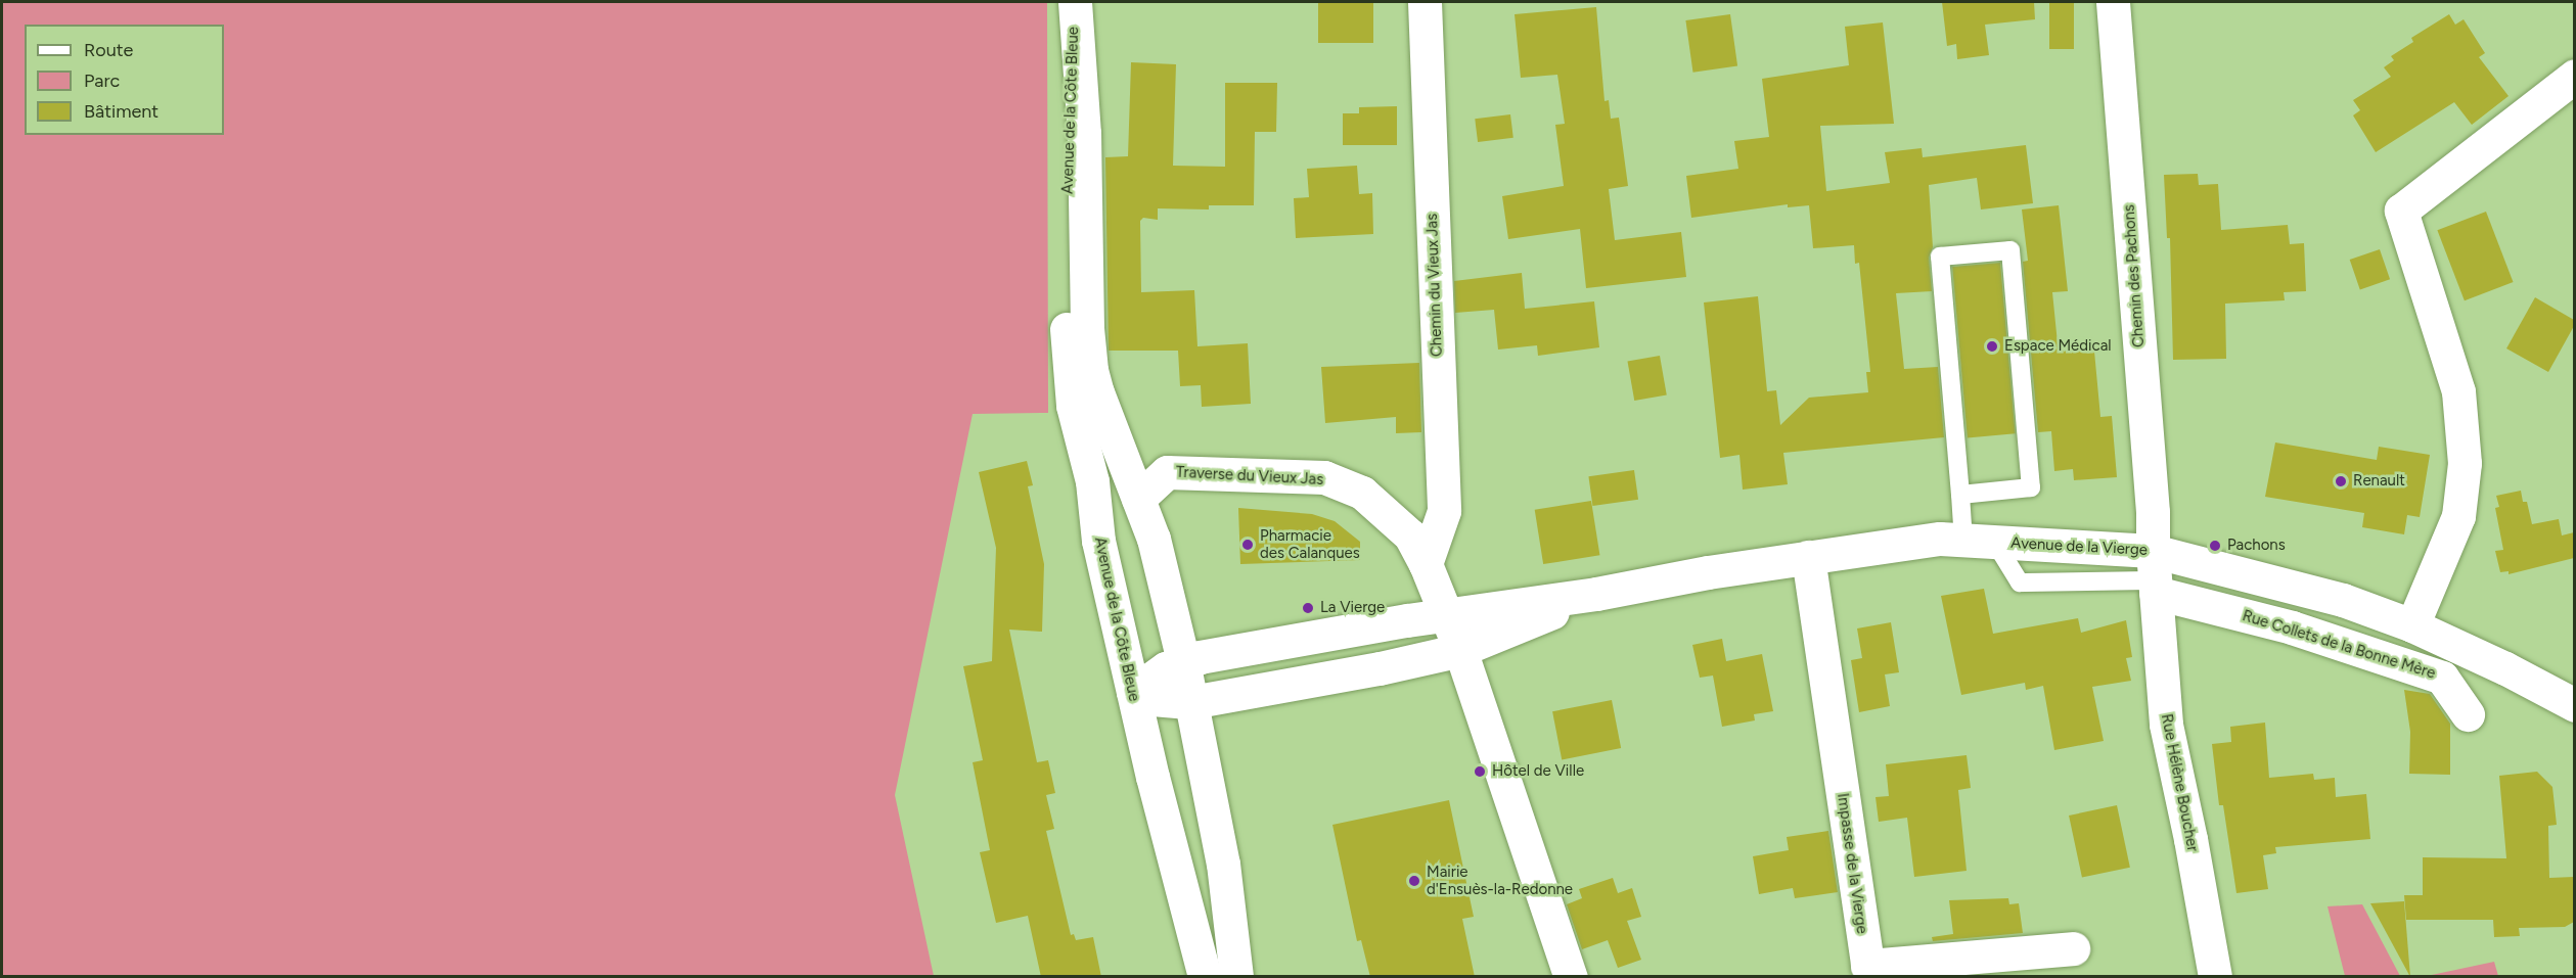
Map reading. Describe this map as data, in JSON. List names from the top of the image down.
{
  "streets": {
    "street": [
      "Avenue de la Côte Bleue",
      "Chemin des Pachons",
      "Chemin du Vieux Jas",
      "Traverse du Vieux Jas",
      "Avenue de la Vierge",
      "Rue Collets de la Bonne Mère",
      "Rue Hélène Boucher",
      "Impasse de la Vierge"
    ]
  },
  "crossings": [
    ["Avenue de la Côte Bleue", "Traverse du Vieux Jas"],
    ["Chemin des Pachons", "Avenue de la Vierge"],
    ["Chemin des Pachons", "Rue Collets de la Bonne Mère"],
    ["Chemin des Pachons", "Rue Hélène Boucher"],
    ["Chemin du Vieux Jas", "Traverse du Vieux Jas"],
    ["Avenue de la Vierge", "Rue Collets de la Bonne Mère"],
    ["Avenue de la Vierge", "Rue Hélène Boucher"],
    ["Avenue de la Vierge", "Impasse de la Vierge"],
    ["Rue Collets de la Bonne Mère", "Rue Hélène Boucher"]
  ],
  "places": [
    "Espace Médical",
    "Renault",
    "Pharmacie des Calanques",
    "Pachons",
    "La Vierge",
    "Hôtel de Ville",
    "Mairie d'Ensuès-la-Redonne"
  ],
  "legend": ["Route", "Parc", "Bâtiment"]
}
